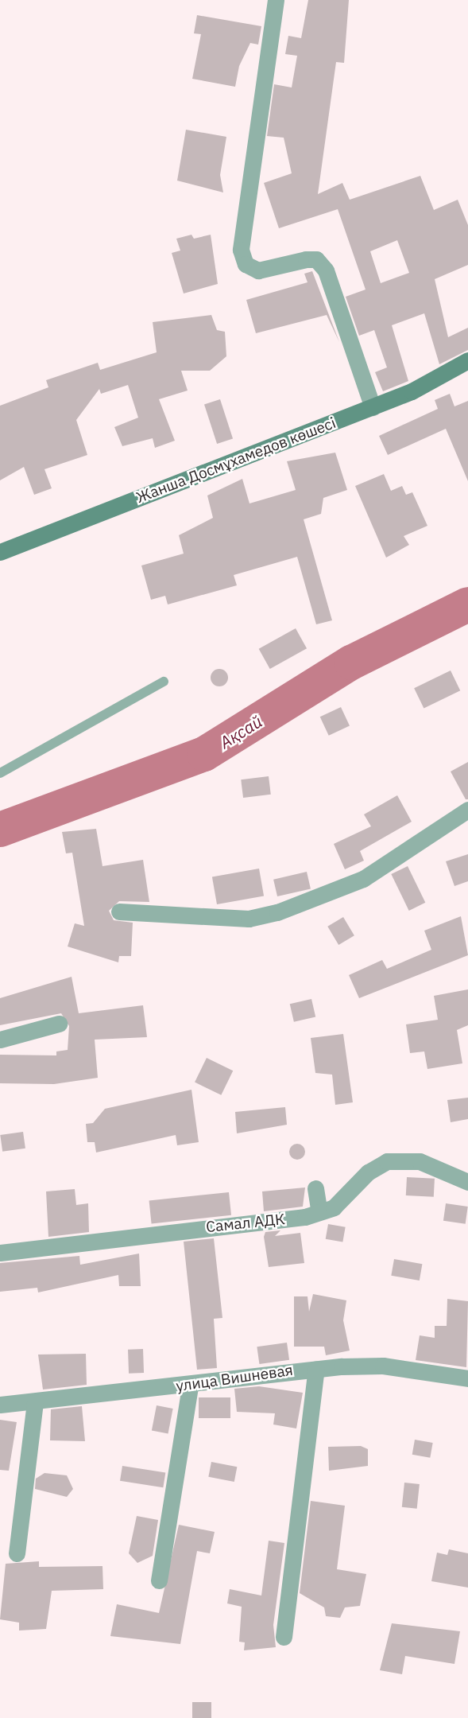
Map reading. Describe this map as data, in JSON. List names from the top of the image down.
{
  "streets": {
    "street": ["Жанша Досмұхамедов көшесі", "Самал АДК", "улица Вишневая"]
  },
  "water": ["Ақсай"]
}
